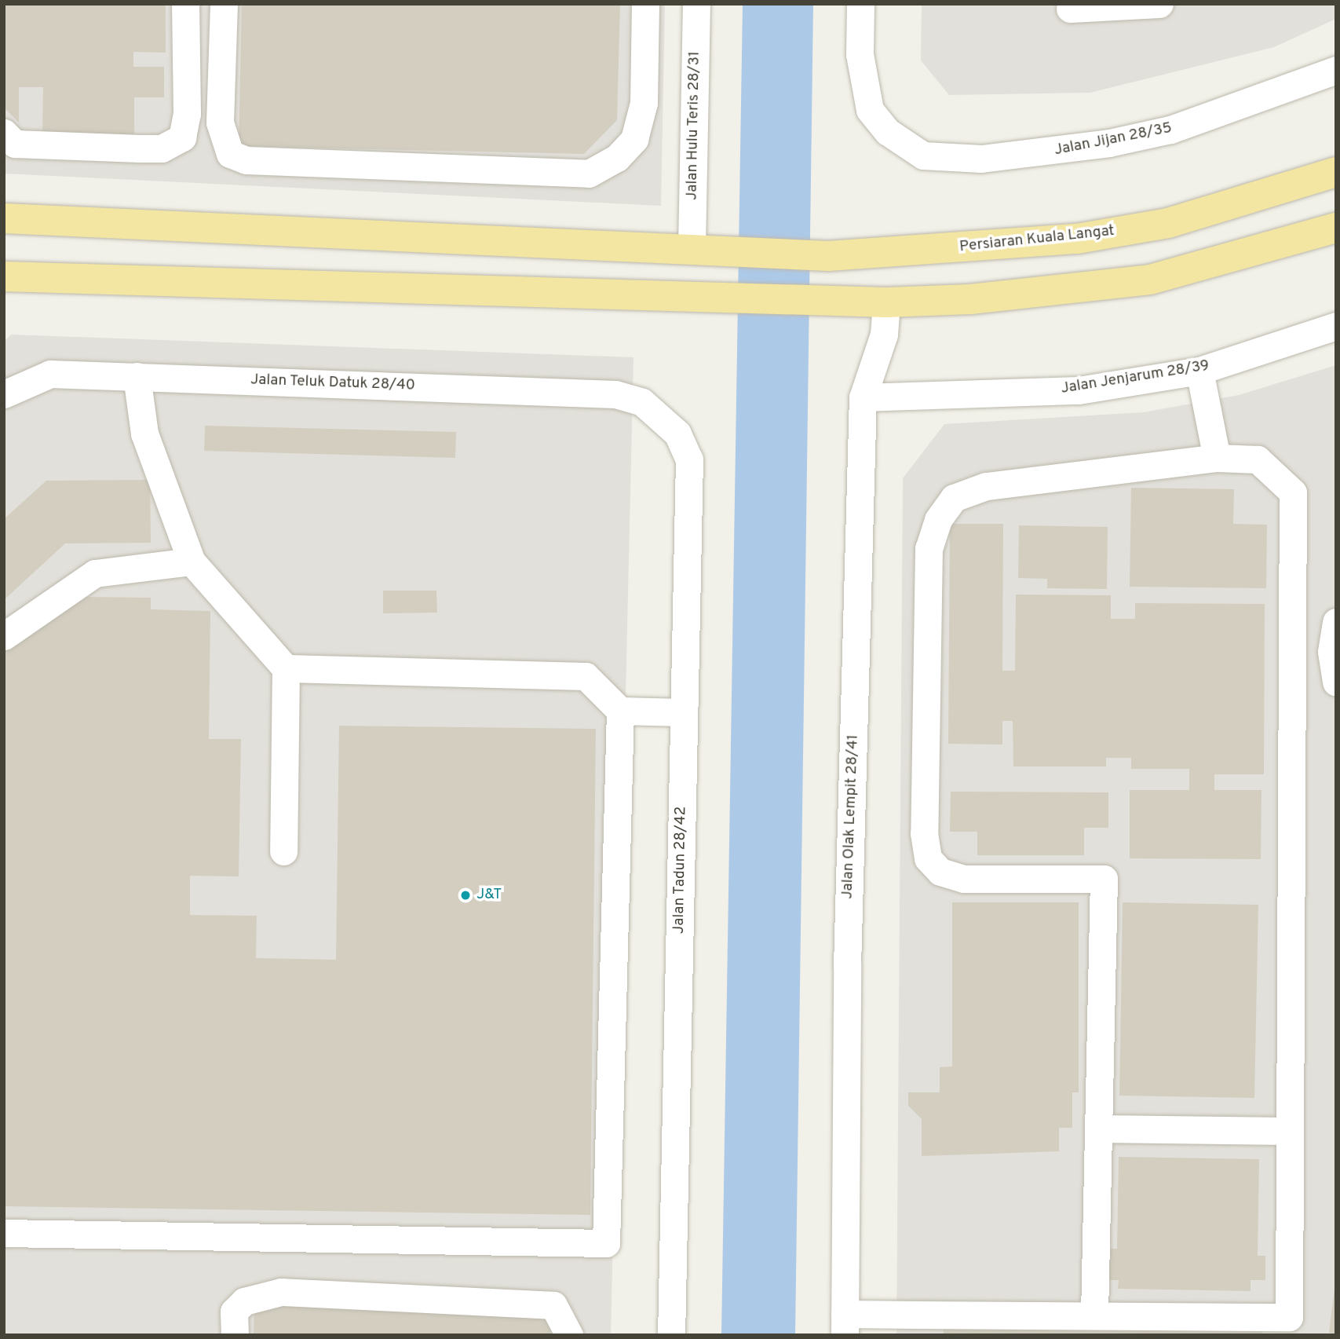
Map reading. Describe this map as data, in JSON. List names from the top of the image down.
{
  "streets": {
    "main road": ["Persiaran Kuala Langat"],
    "street": [
      "Jalan Hulu Teris 28/31",
      "Jalan Jijan 28/35",
      "Jalan Jenjarum 28/39",
      "Jalan Teluk Datuk 28/40",
      "Jalan Olak Lempit 28/41",
      "Jalan Tadun 28/42"
    ]
  },
  "crossings": [
    ["Jalan Hulu Teris 28/31", "Persiaran Kuala Langat"],
    ["Jalan Jenjarum 28/39", "Jalan Olak Lempit 28/41"],
    ["Jalan Teluk Datuk 28/40", "Jalan Tadun 28/42"]
  ],
  "places": ["J&T"]
}
